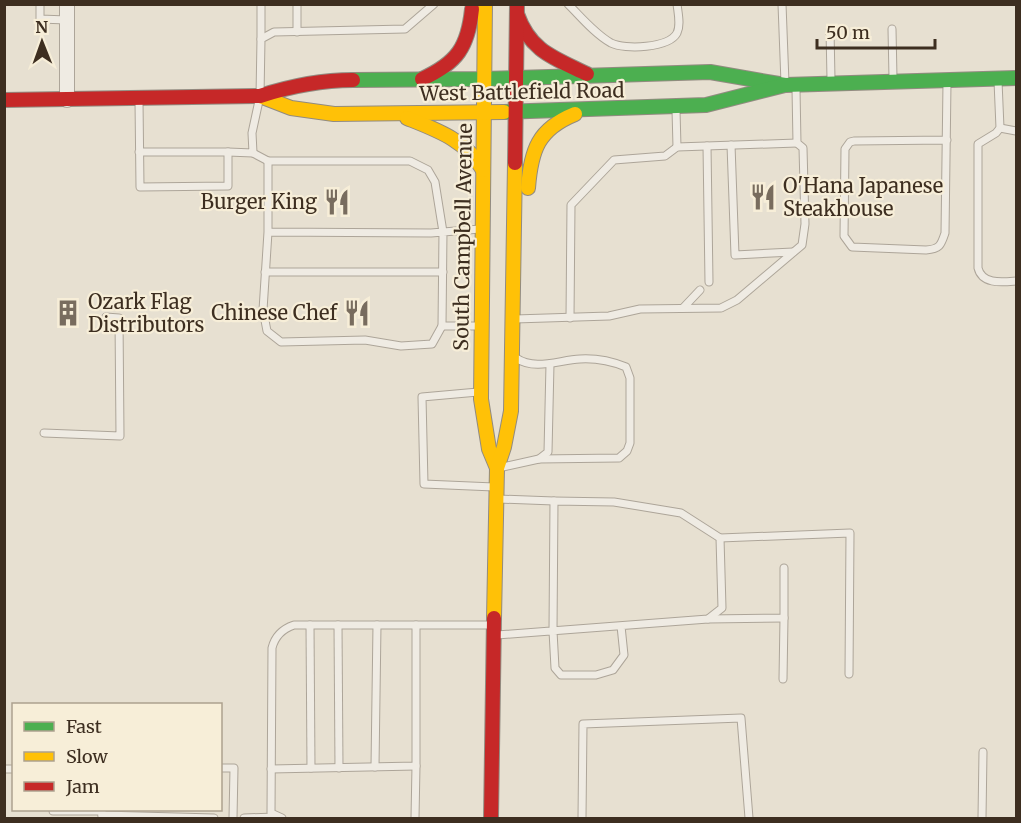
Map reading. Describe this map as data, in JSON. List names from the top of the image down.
{
  "streets": {
    "main road": ["West Battlefield Road", "South Campbell Avenue"]
  },
  "crossings": [
    ["West Battlefield Road", "South Campbell Avenue"]
  ],
  "places": {
    "restaurant": ["O'Hana Japanese Steakhouse", "Burger King", "Chinese Chef"],
    "building": ["Ozark Flag Distributors"]
  },
  "legend": ["Fast", "Slow", "Jam"],
  "scale_bar": "50 m",
  "north": "top"
}
